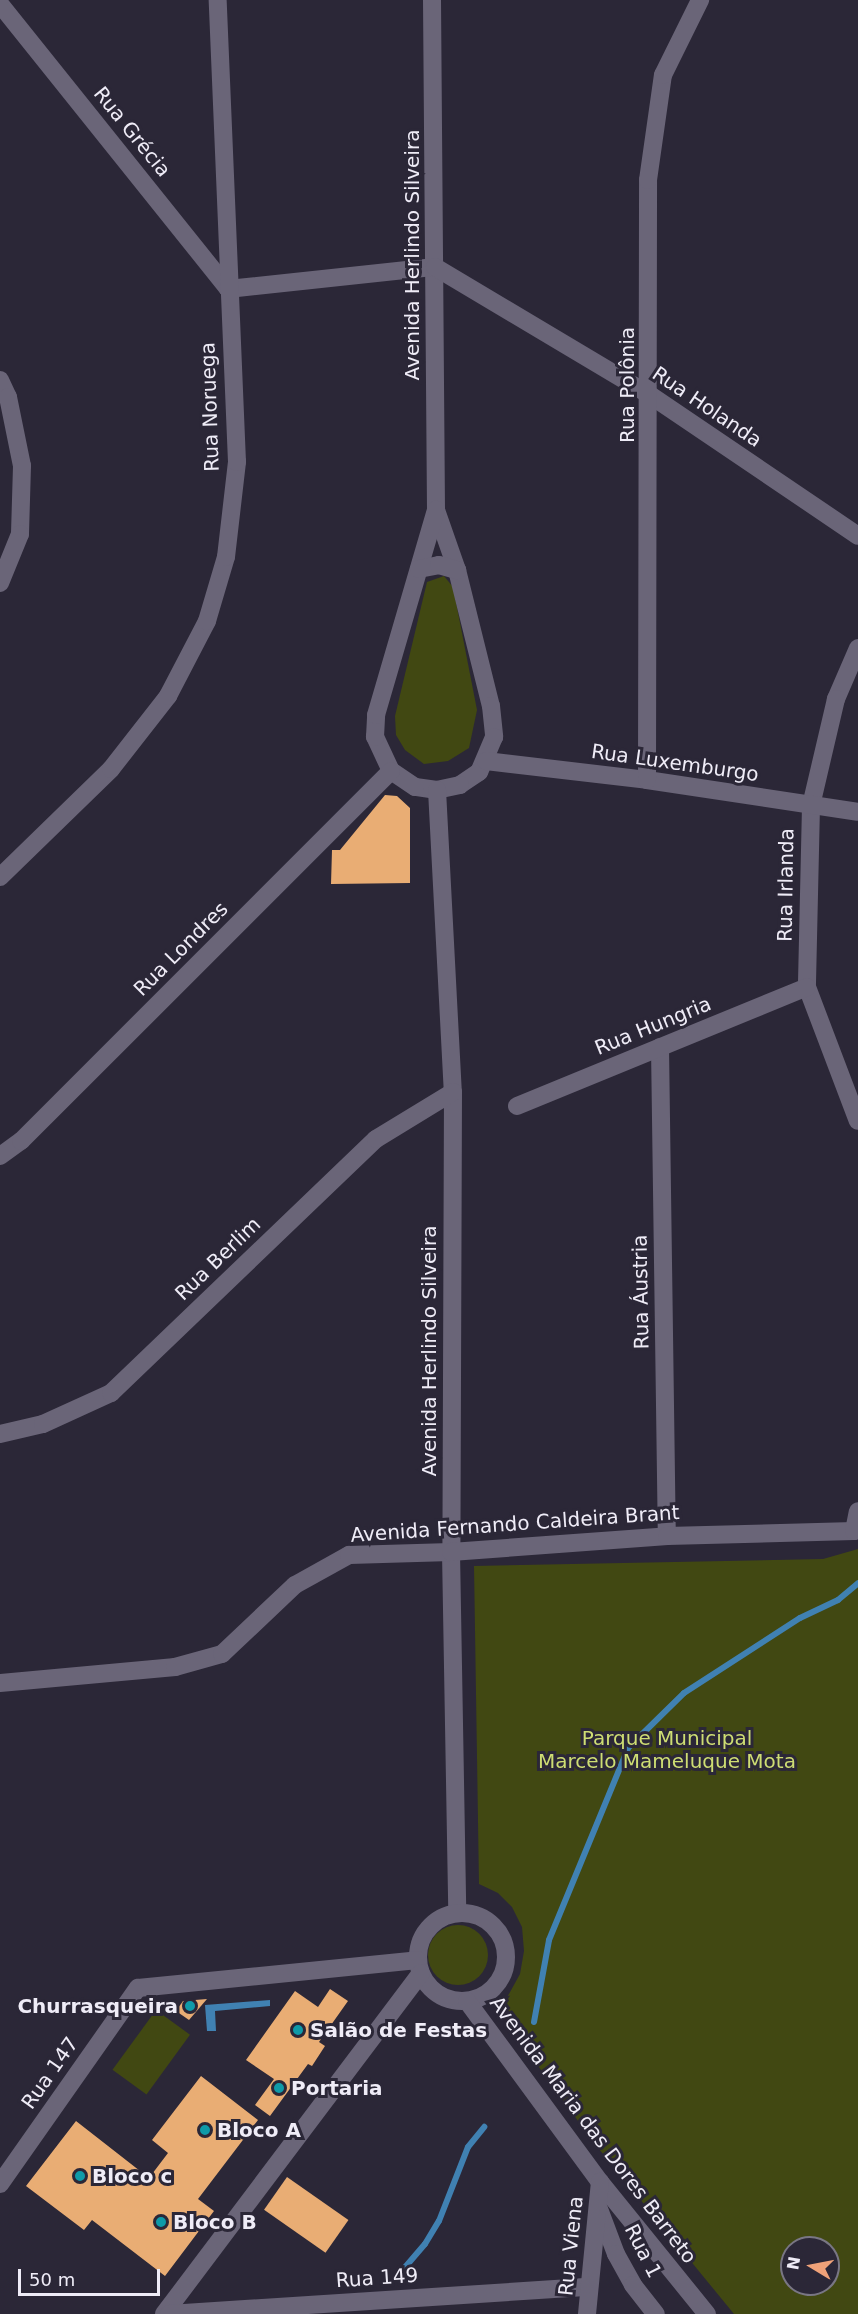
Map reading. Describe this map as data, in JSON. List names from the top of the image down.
{
  "streets": {
    "street": [
      "Rua Grécia",
      "Avenida Herlindo Silveira",
      "Rua Polônia",
      "Rua Noruega",
      "Rua Holanda",
      "Rua Luxemburgo",
      "Rua Irlanda",
      "Rua Londres",
      "Rua Hungria",
      "Rua Berlim",
      "Rua Áustria",
      "Avenida Fernando Caldeira Brant",
      "Rua 147",
      "Avenida Maria das Dores Barreto",
      "Rua Viena",
      "Rua 1",
      "Rua 149"
    ]
  },
  "crossings": [
    ["Rua Grécia", "Rua Noruega"],
    ["Avenida Herlindo Silveira", "Rua Holanda"],
    ["Avenida Herlindo Silveira", "Rua Luxemburgo"],
    ["Avenida Herlindo Silveira", "Rua Londres"],
    ["Avenida Herlindo Silveira", "Rua Berlim"],
    ["Avenida Herlindo Silveira", "Avenida Fernando Caldeira Brant"],
    ["Avenida Herlindo Silveira", "Rua 147"],
    ["Avenida Herlindo Silveira", "Avenida Maria das Dores Barreto"],
    ["Rua Polônia", "Rua Holanda"],
    ["Rua Polônia", "Rua Luxemburgo"],
    ["Rua Luxemburgo", "Rua Irlanda"],
    ["Rua Irlanda", "Rua Hungria"],
    ["Rua Hungria", "Rua Áustria"],
    ["Rua Áustria", "Avenida Fernando Caldeira Brant"],
    ["Rua 147", "Avenida Maria das Dores Barreto"],
    ["Avenida Maria das Dores Barreto", "Rua Viena"],
    ["Rua Viena", "Rua 1"],
    ["Rua Viena", "Rua 149"]
  ],
  "parks": ["Parque Municipal Marcelo Mameluque Mota"],
  "places": [
    "Churrasqueira",
    "Salão de Festas",
    "Portaria",
    "Bloco A",
    "Bloco c",
    "Bloco B"
  ],
  "scale_bar": "50 m",
  "north": "left"
}
